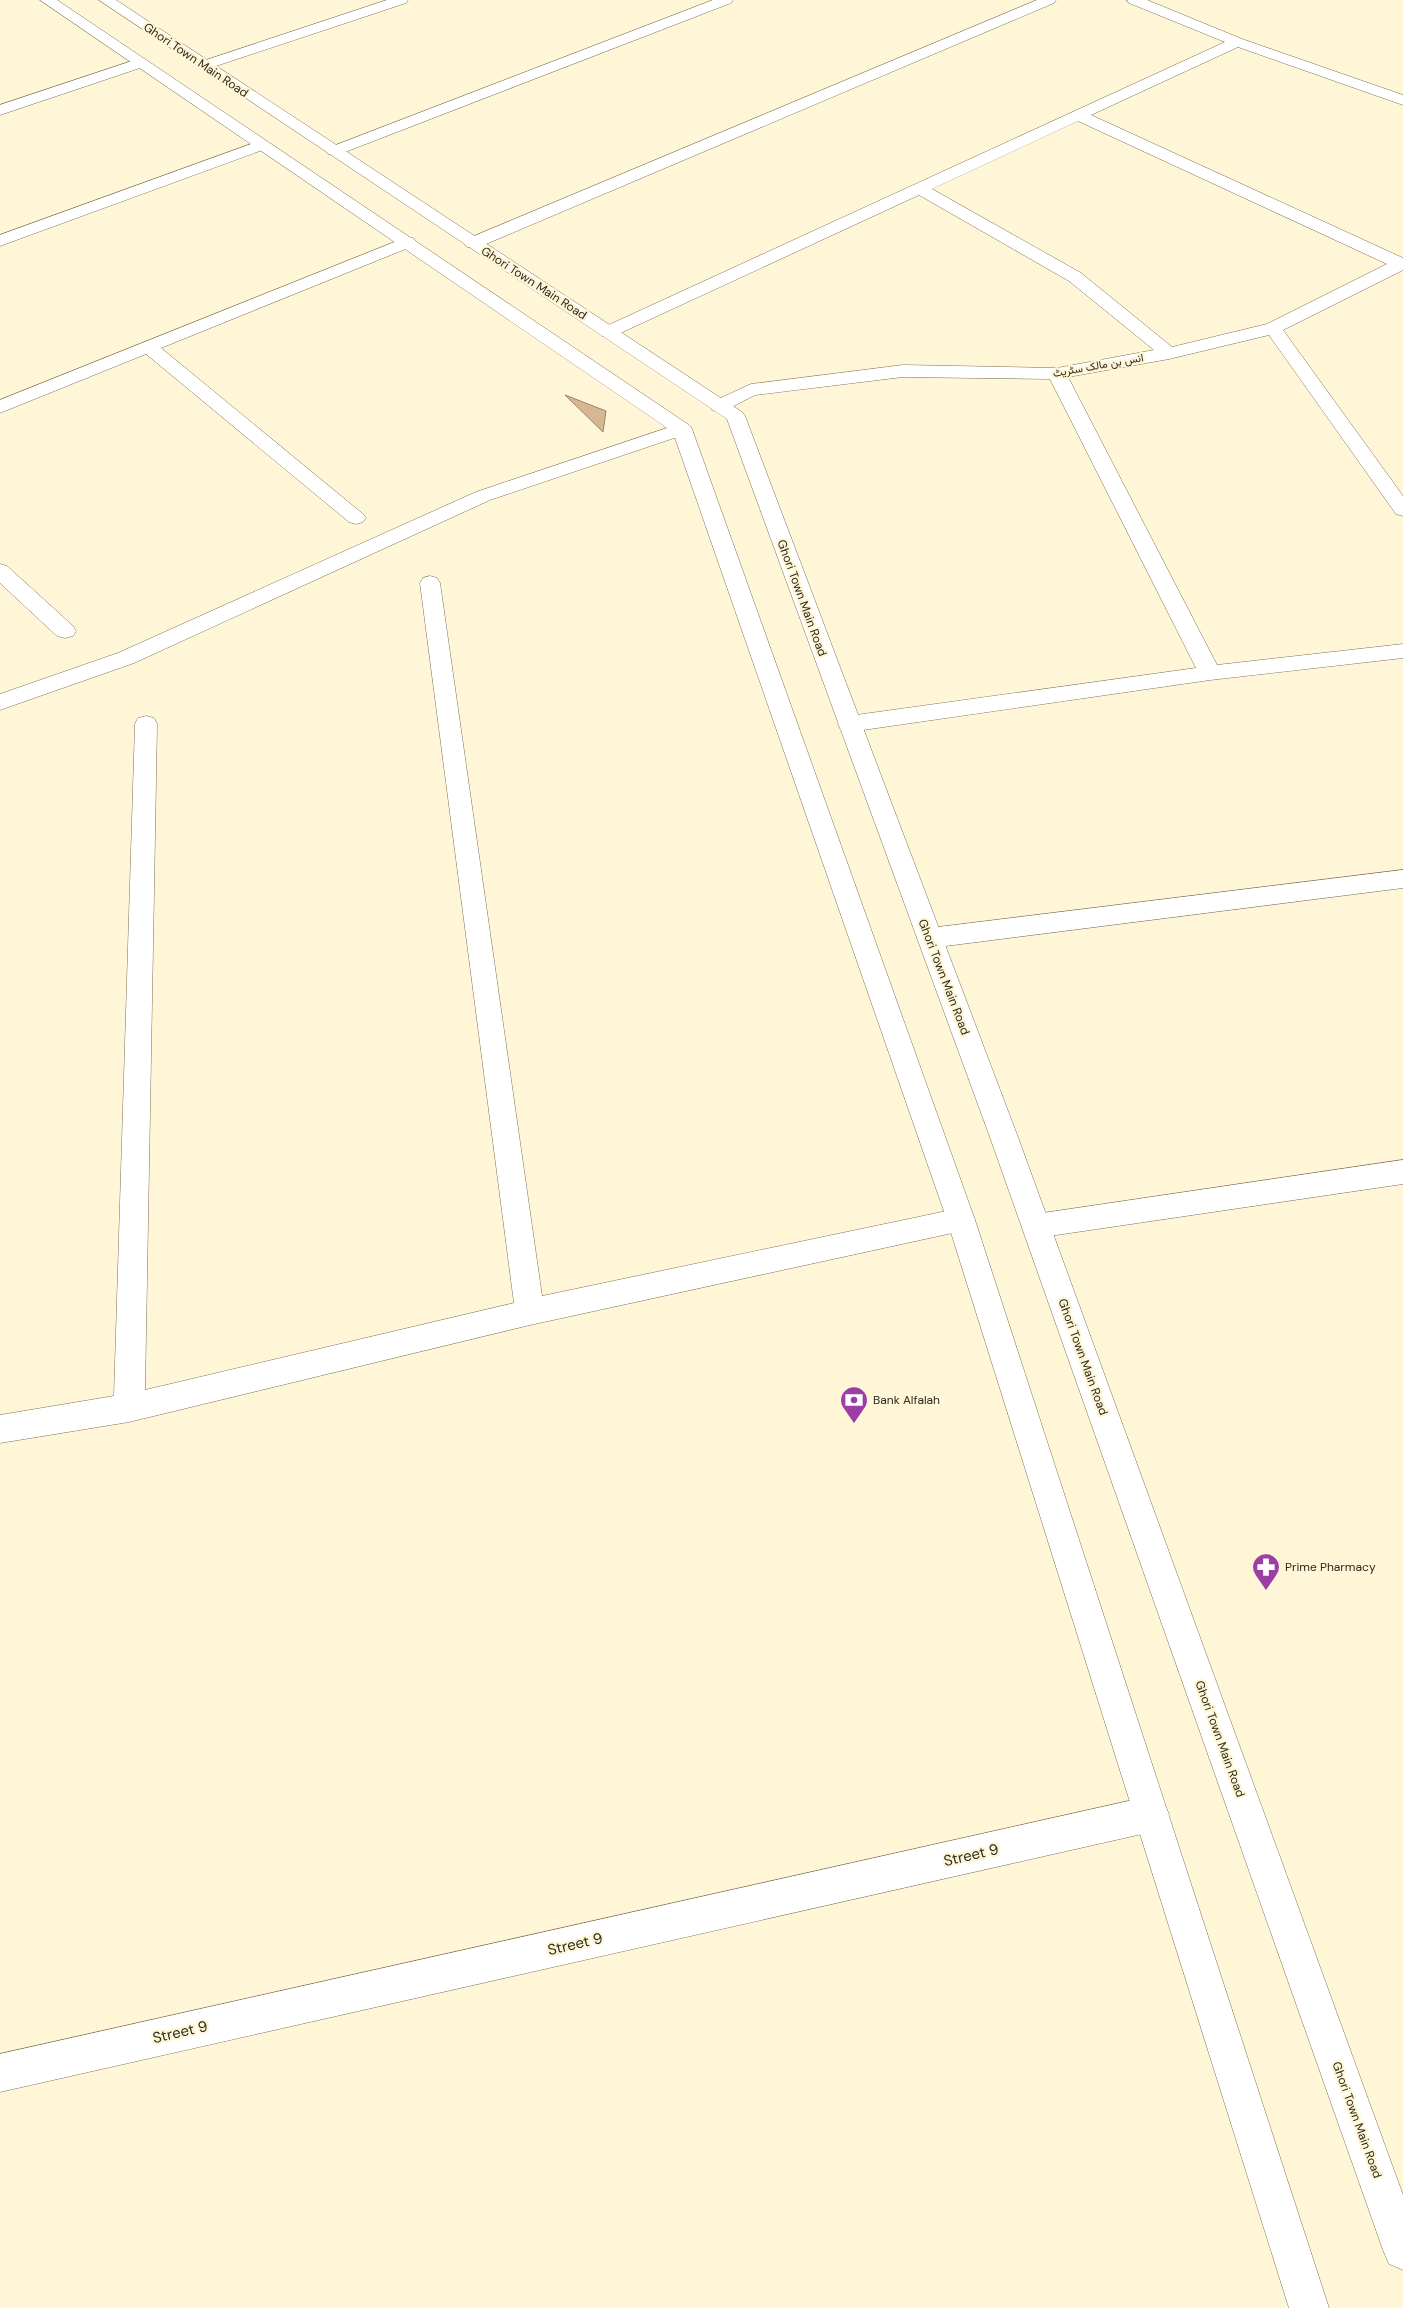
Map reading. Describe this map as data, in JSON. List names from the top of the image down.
{
  "streets": {
    "street": ["Ghori Town Main Road", "انس بن مالک سٹریٹ", "Street 9"]
  },
  "crossings": [
    ["Ghori Town Main Road", "انس بن مالک سٹریٹ"]
  ],
  "places": {
    "bank": ["Bank Alfalah"],
    "pharmacy": ["Prime Pharmacy"]
  }
}
